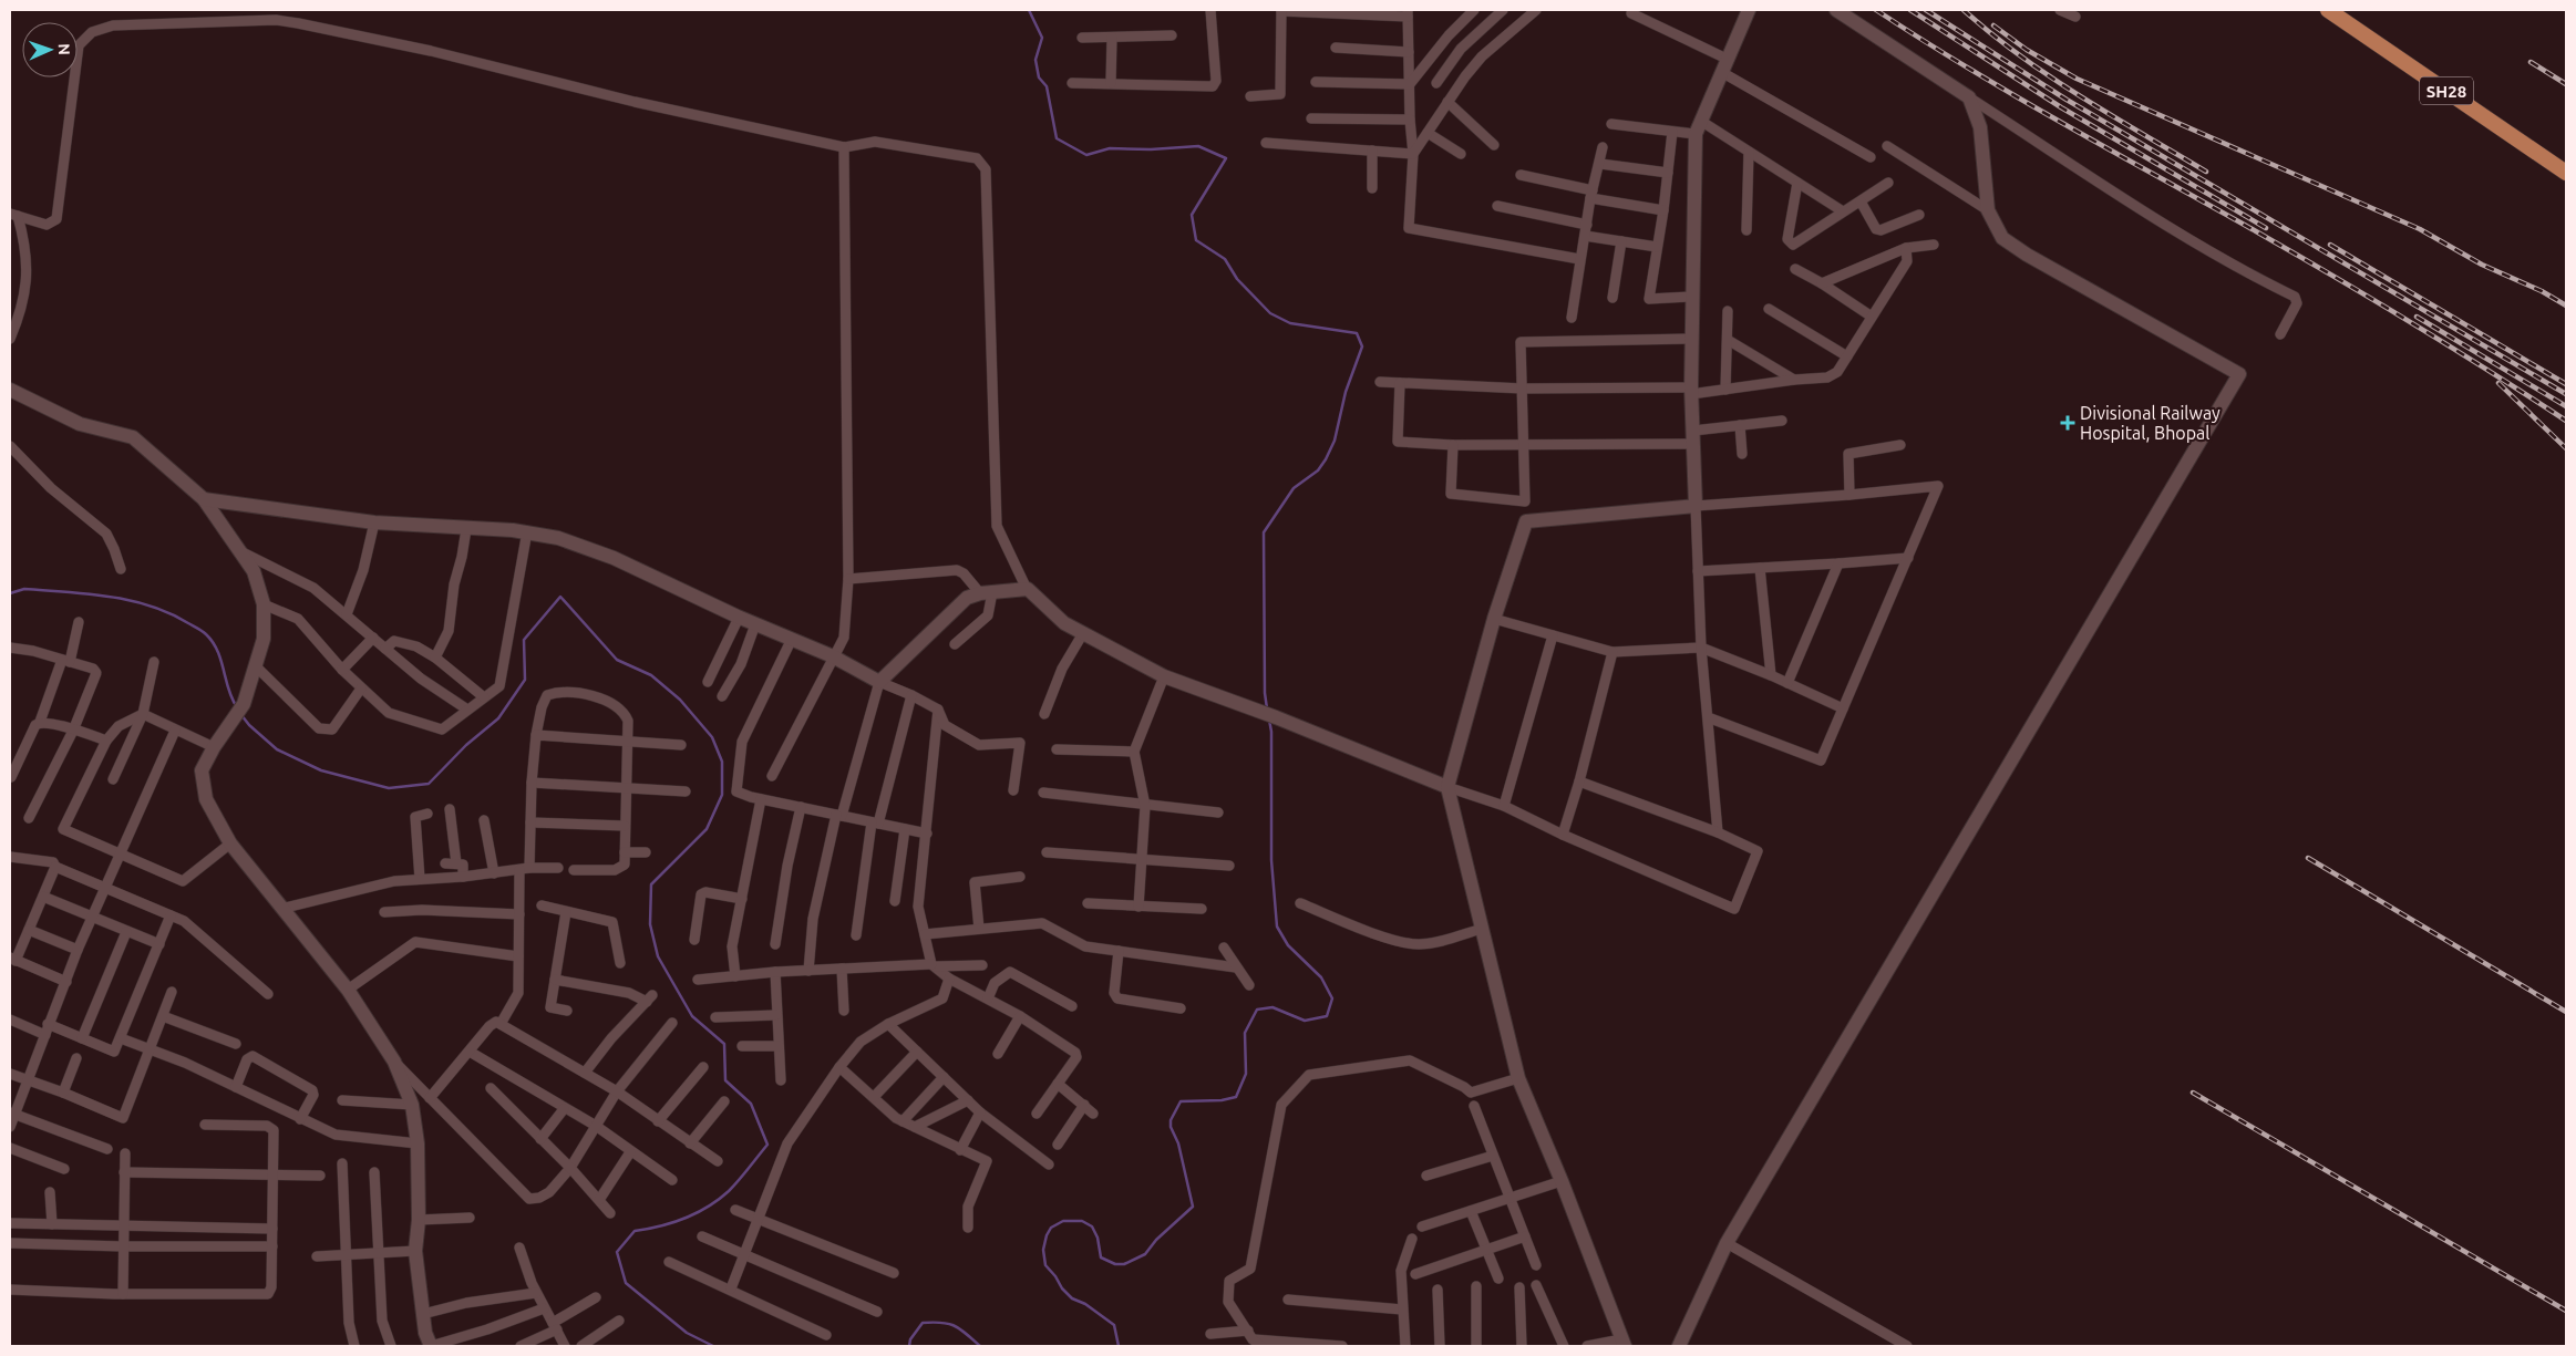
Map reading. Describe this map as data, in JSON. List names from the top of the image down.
{
  "streets": {
    "main road": ["SH28"]
  },
  "places": {
    "health": ["Divisional Railway Hospital, Bhopal"]
  },
  "north": "right"
}
